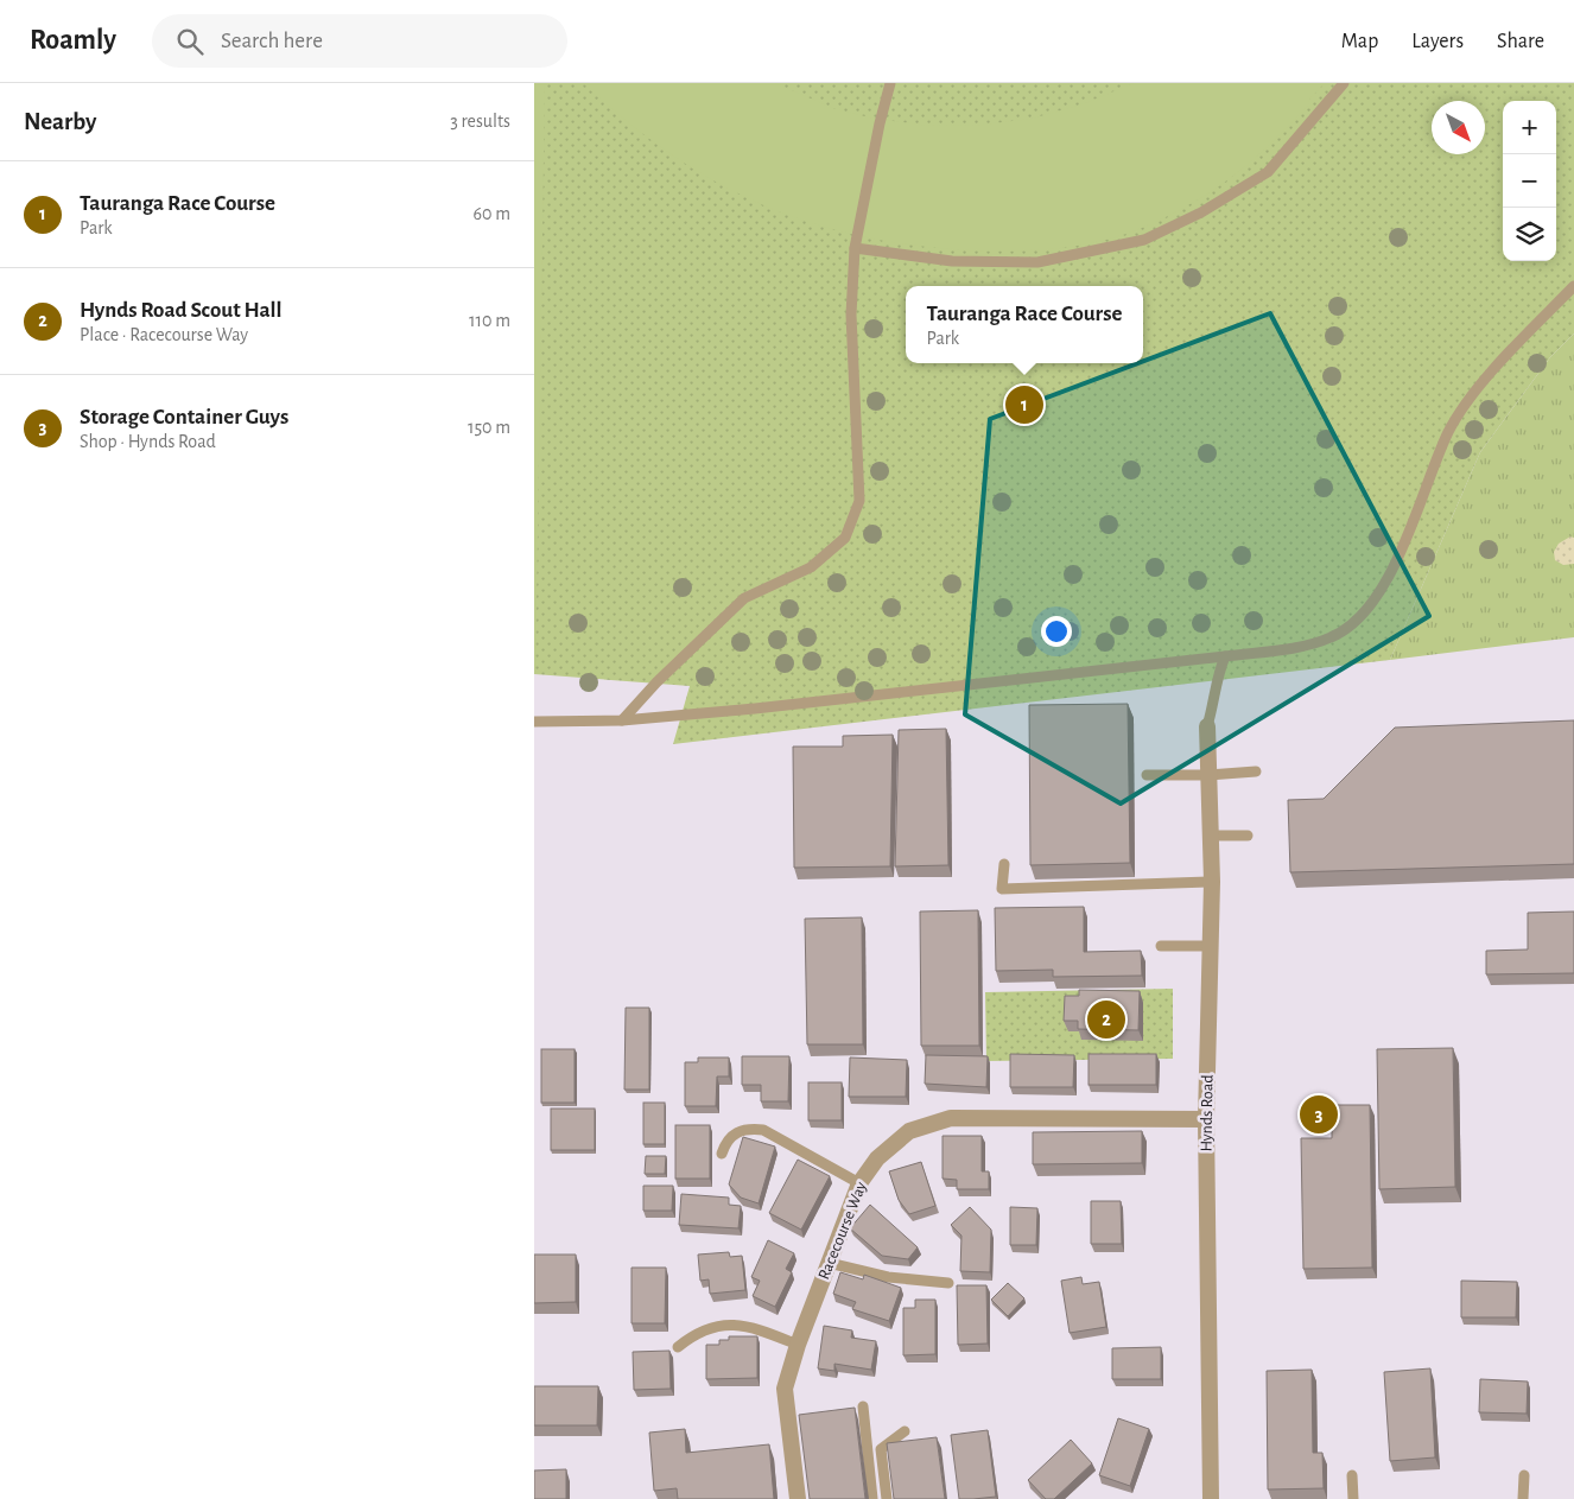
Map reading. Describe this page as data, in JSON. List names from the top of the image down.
{
  "streets": {
    "street": ["Hynds Road", "Racecourse Way"]
  },
  "crossings": [
    ["Hynds Road", "Racecourse Way"]
  ],
  "north": "bottom right",
  "page": {
    "header": "Roamly",
    "search": "Search here",
    "nav": ["Map", "Layers", "Share"],
    "heading": ["Nearby", "3 results"],
    "map_buttons": ["+", "−"],
    "list": [
      {
        "mark": "1",
        "name": "Tauranga Race Course",
        "note": "Park",
        "value": "60 m"
      },
      {
        "mark": "2",
        "name": "Hynds Road Scout Hall",
        "note": "Place · Racecourse Way",
        "value": "110 m"
      },
      {
        "mark": "3",
        "name": "Storage Container Guys",
        "note": "Shop · Hynds Road",
        "value": "150 m"
      }
    ],
    "popup": ["Tauranga Race Course", "Park"],
    "pins": ["1", "2", "3"]
  }
}
